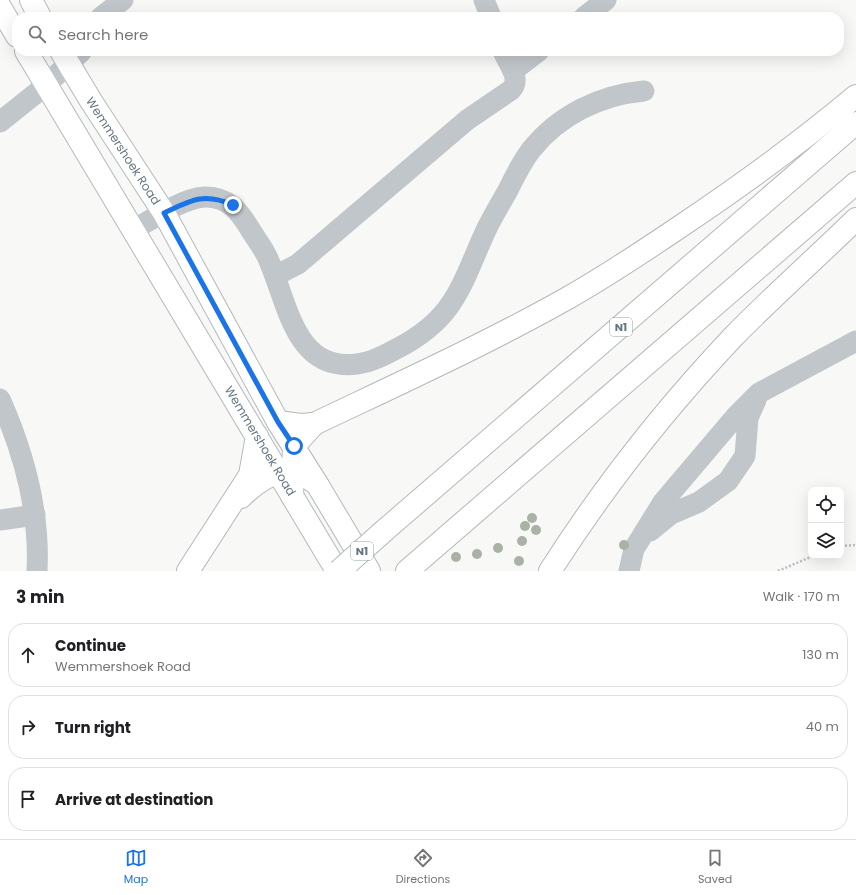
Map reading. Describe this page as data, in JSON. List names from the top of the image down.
{
  "streets": {
    "main road": ["Wemmershoek Road", "N1"]
  },
  "crossings": [
    ["Wemmershoek Road", "N1"]
  ],
  "page": {
    "search": "Search here",
    "heading": ["3 min", "Walk · 170 m"],
    "list": [
      ["Continue", "Wemmershoek Road", "130 m"],
      ["Turn right", "40 m"],
      "Arrive at destination"
    ],
    "nav": ["Map", "Directions", "Saved"]
  }
}
